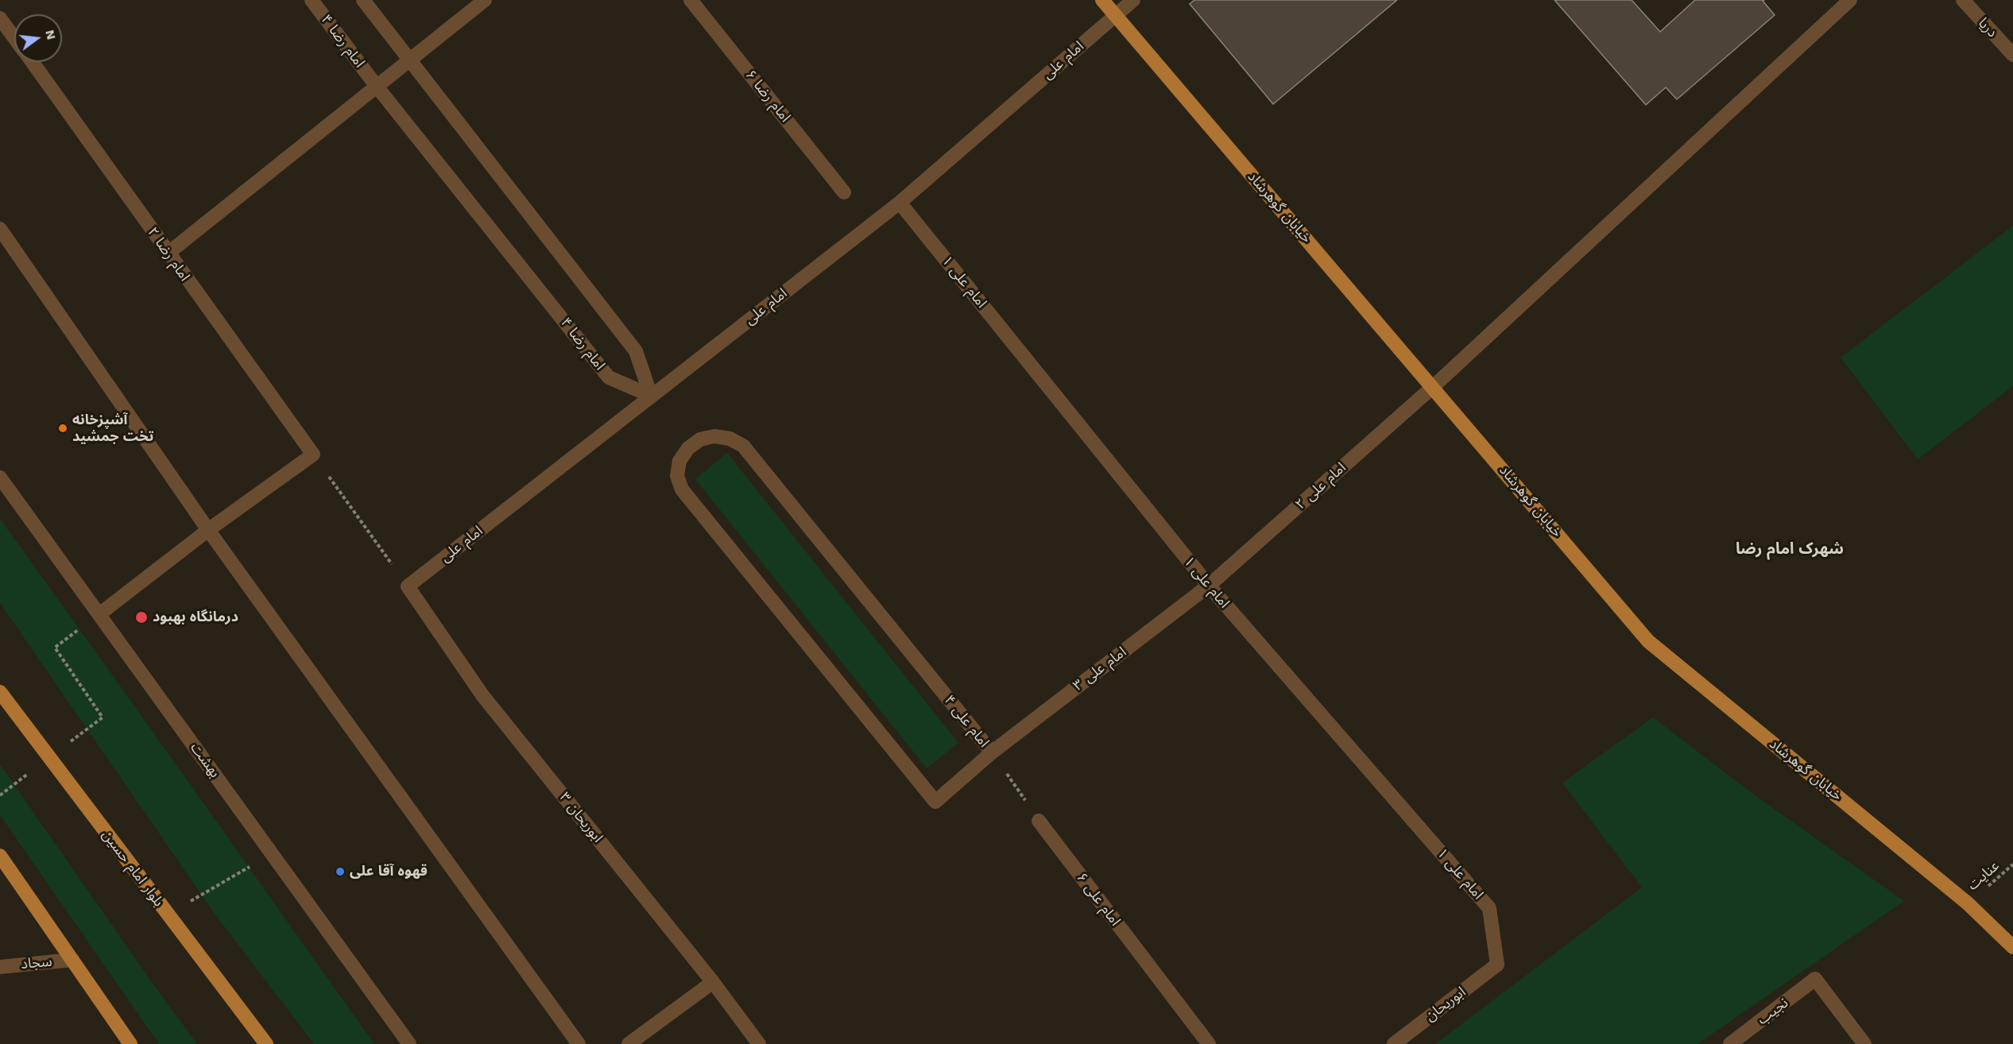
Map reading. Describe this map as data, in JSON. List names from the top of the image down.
{
  "streets": {
    "main road": ["خیابان گوهرشاد", "بلوار امام حسین"],
    "street": [
      "دریا",
      "امام رضا ۴",
      "امام علی",
      "امام رضا ۶",
      "امام رضا ۲",
      "امام علی ۱",
      "امام علی ۲",
      "امام علی ۳",
      "امام علی ۴",
      "بهشت",
      "ابوریحان ۳",
      "امام علی ۶",
      "سجاد",
      "ابوریحان",
      "نجیب"
    ],
    "path": ["عنایت"]
  },
  "crossings": [
    ["امام رضا ۴", "امام علی"],
    ["امام علی", "خیابان گوهرشاد"],
    ["امام علی", "امام علی ۱"],
    ["امام علی", "ابوریحان ۳"],
    ["خیابان گوهرشاد", "امام علی ۲"],
    ["خیابان گوهرشاد", "عنایت"],
    ["امام علی ۱", "امام علی ۲"],
    ["امام علی ۱", "امام علی ۳"],
    ["امام علی ۱", "ابوریحان"],
    ["امام علی ۲", "امام علی ۳"],
    ["امام علی ۳", "امام علی ۴"]
  ],
  "districts": ["شهرک امام رضا"],
  "places": ["آشپزخانه تخت جمشید", "درمانگاه بهبود", "قهوه آقا علی"],
  "north": "right"
}
